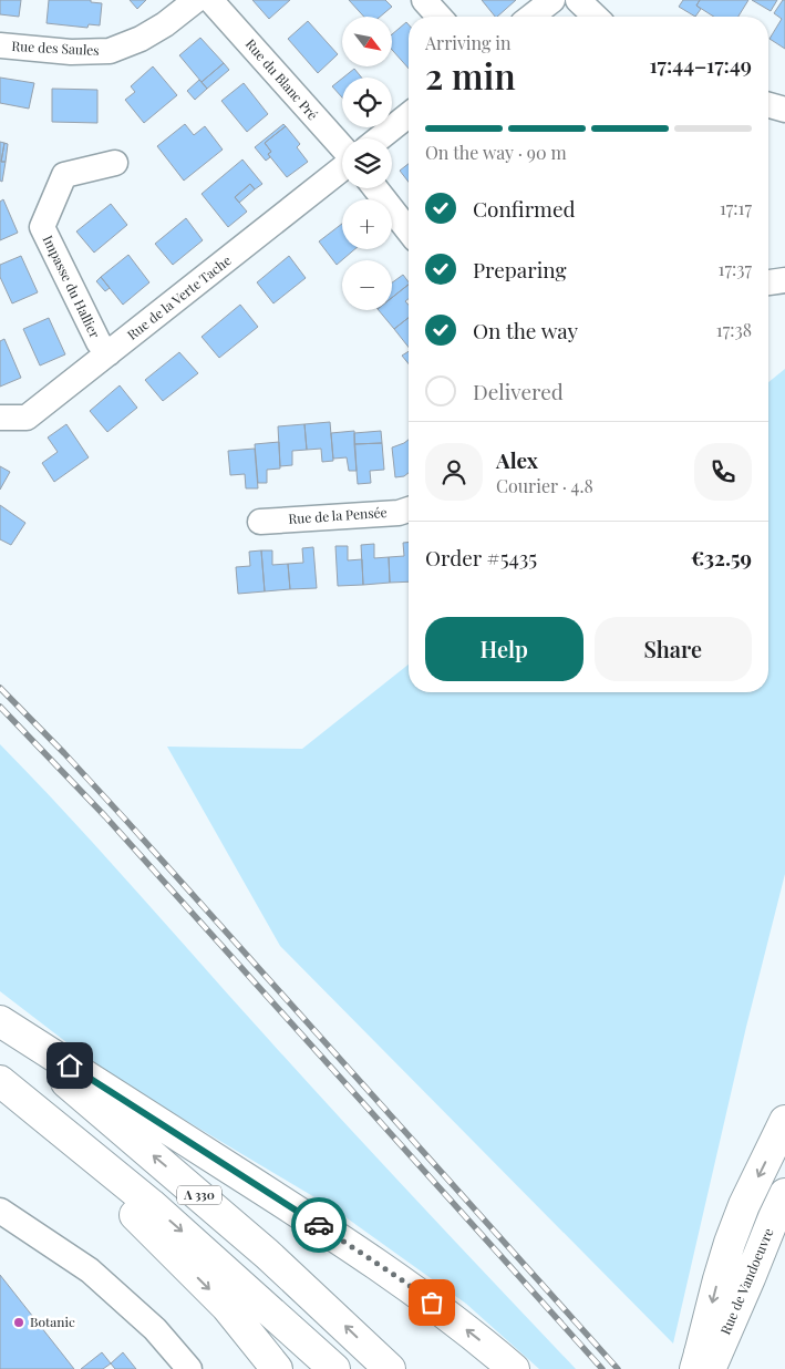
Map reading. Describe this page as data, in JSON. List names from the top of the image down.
{
  "streets": {
    "main road": ["A 330", "Rue de Vandoeuvre"],
    "street": [
      "Rue des Saules",
      "Rue du Blanc Pré",
      "Impasse du Hallier",
      "Rue de la Verte Tache",
      "Rue de la Pensée"
    ]
  },
  "crossings": [
    ["Impasse du Hallier", "Rue de la Verte Tache"]
  ],
  "places": ["Botanic"],
  "north": "bottom right",
  "page": {
    "map_buttons": ["+", "−"],
    "heading": ["2 min", "Arriving in", "17:44–17:49"],
    "panel": [
      "Alex",
      "Courier · 4.8",
      "Order #5435",
      "€32.59"
    ],
    "bar": "On the way · 90 m",
    "list": [
      ["Confirmed", "17:17"],
      ["Preparing", "17:37"],
      ["On the way", "17:38"],
      "Delivered"
    ],
    "buttons": ["Help", "Share"]
  }
}
